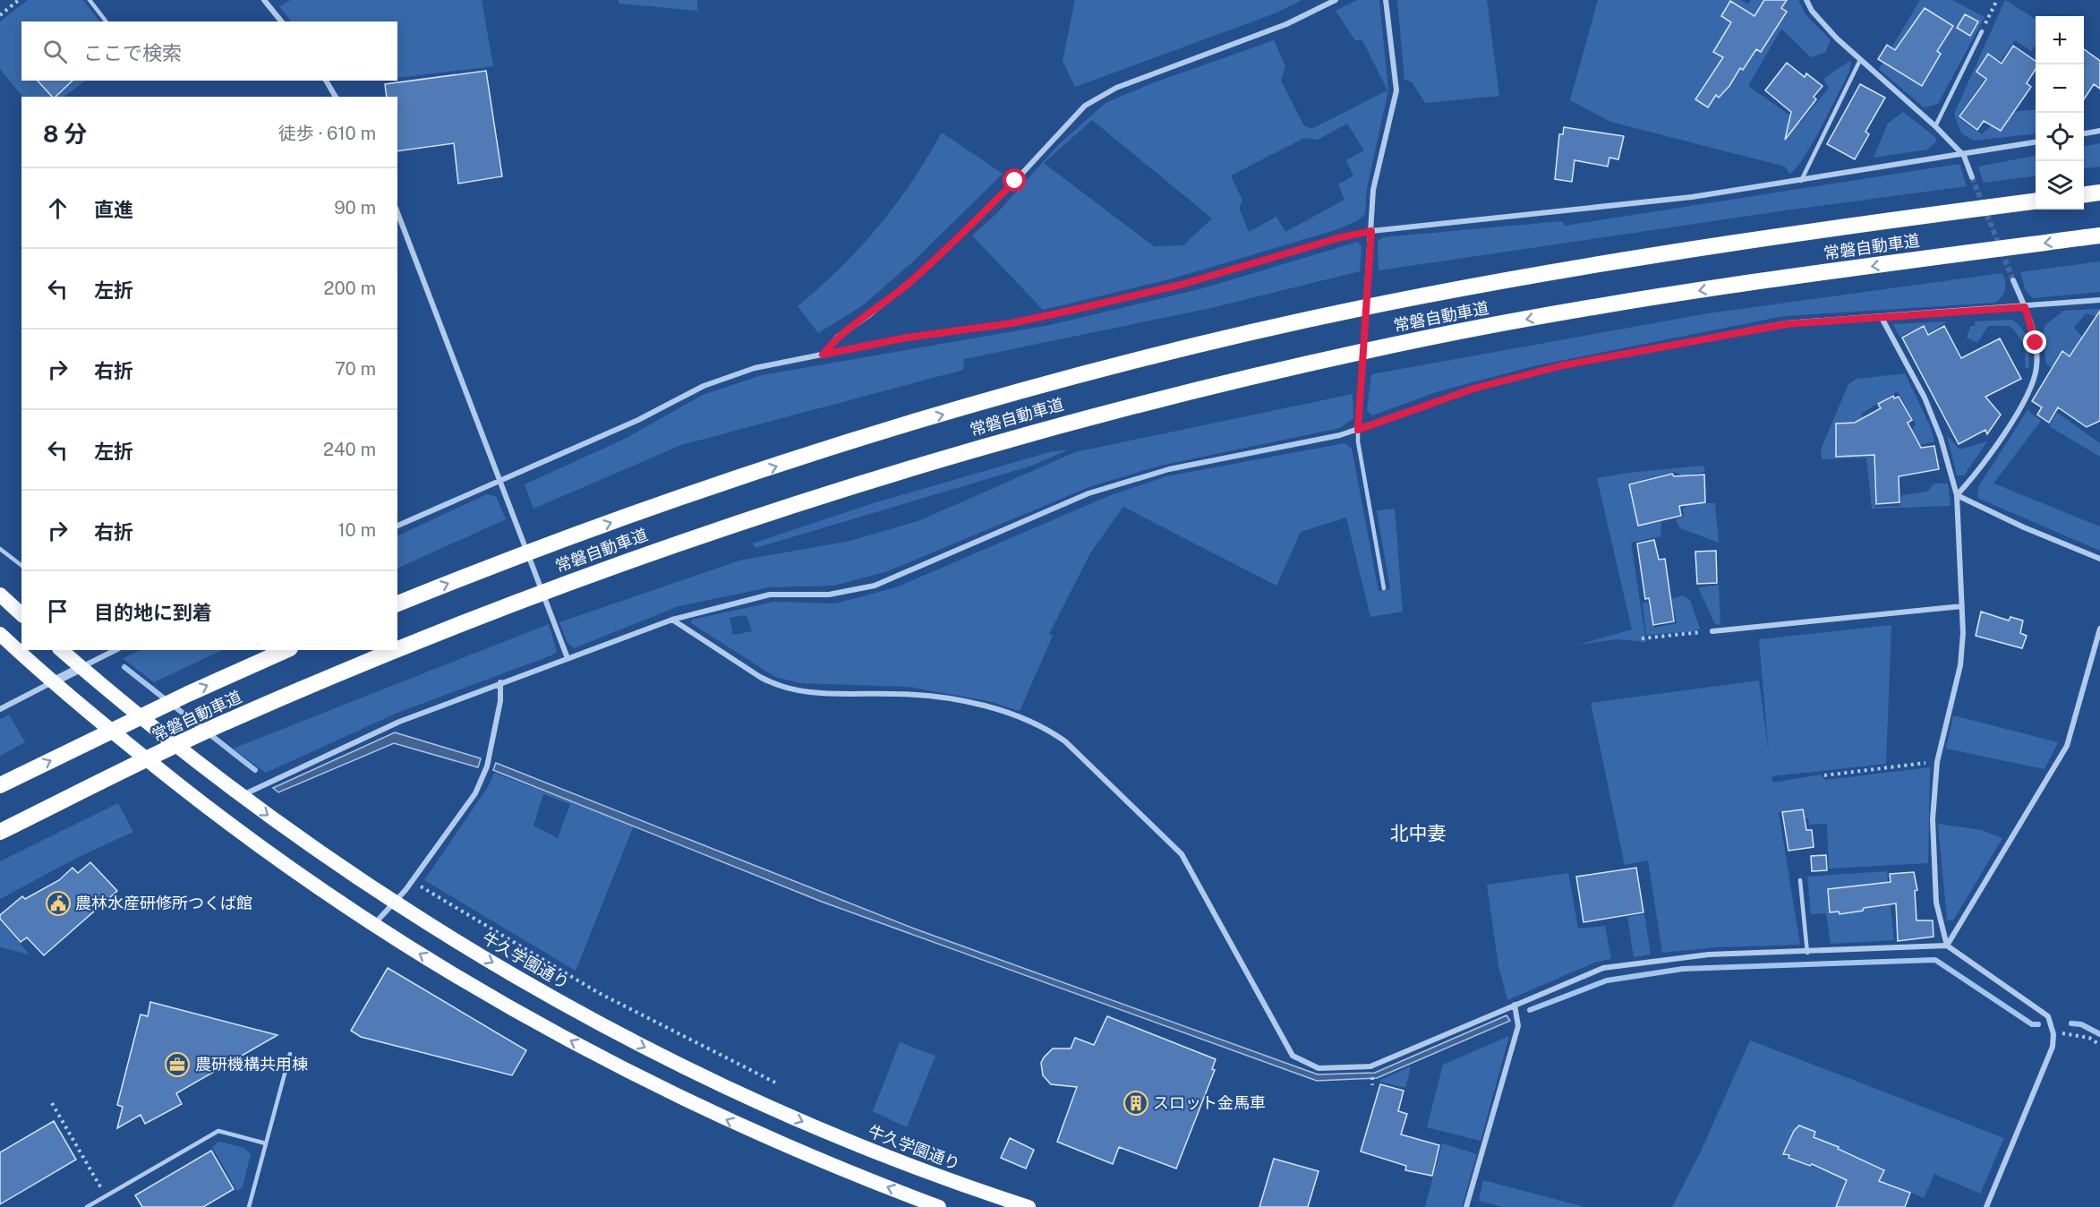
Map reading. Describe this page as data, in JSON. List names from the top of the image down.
{
  "streets": {
    "highway": ["常磐自動車道", "牛久学園通り"]
  },
  "districts": ["北中妻"],
  "places": {
    "public building": ["農林水産研修所つくば館"],
    "office": ["農研機構共用棟"],
    "building": ["スロット金馬車"]
  },
  "page": {
    "map_buttons": ["+", "−"],
    "search": "ここで検索",
    "heading": ["8 分", "徒歩 · 610 m"],
    "list": [
      ["直進", "90 m"],
      ["左折", "200 m"],
      ["右折", "70 m"],
      ["左折", "240 m"],
      ["右折", "10 m"],
      "目的地に到着"
    ]
  }
}
